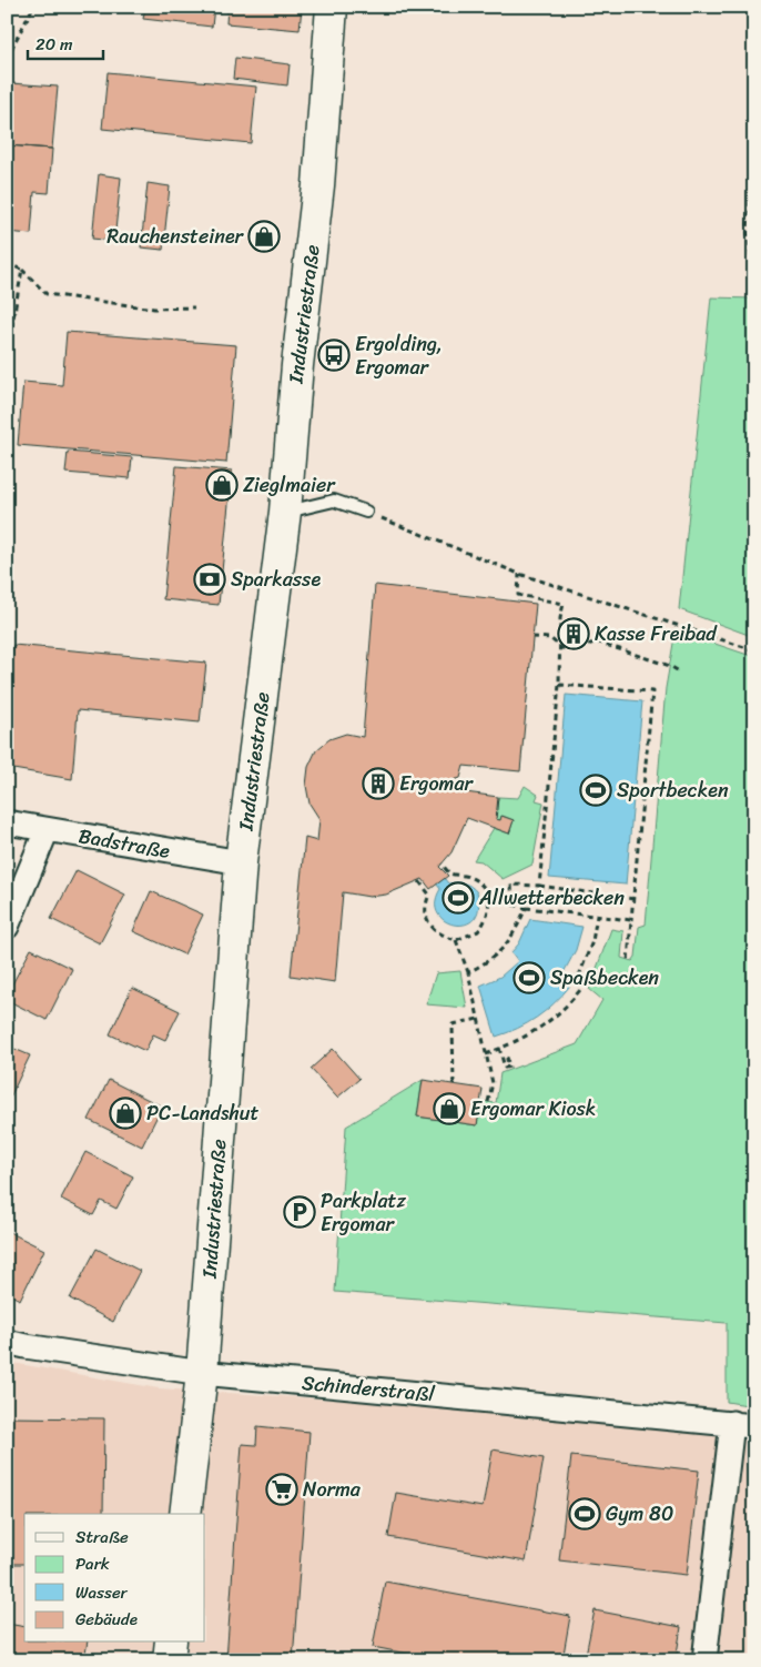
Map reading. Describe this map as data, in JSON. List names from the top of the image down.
{
  "streets": {
    "street": ["Industriestraße", "Badstraße", "Schinderstraßl"]
  },
  "crossings": [
    ["Industriestraße", "Badstraße"],
    ["Industriestraße", "Schinderstraßl"]
  ],
  "places": {
    "shop": [
      "Rauchensteiner",
      "Zieglmaier",
      "Ergomar Kiosk",
      "PC-Landshut"
    ],
    "bus stop": ["Ergolding, Ergomar"],
    "bank": ["Sparkasse"],
    "building": ["Kasse Freibad", "Ergomar"],
    "sports": [
      "Sportbecken",
      "Allwetterbecken",
      "Spaßbecken",
      "Gym 80"
    ],
    "parking": ["Parkplatz Ergomar"],
    "supermarket": ["Norma"]
  },
  "legend": [
    "Straße",
    "Park",
    "Wasser",
    "Gebäude"
  ],
  "scale_bar": "20 m"
}
